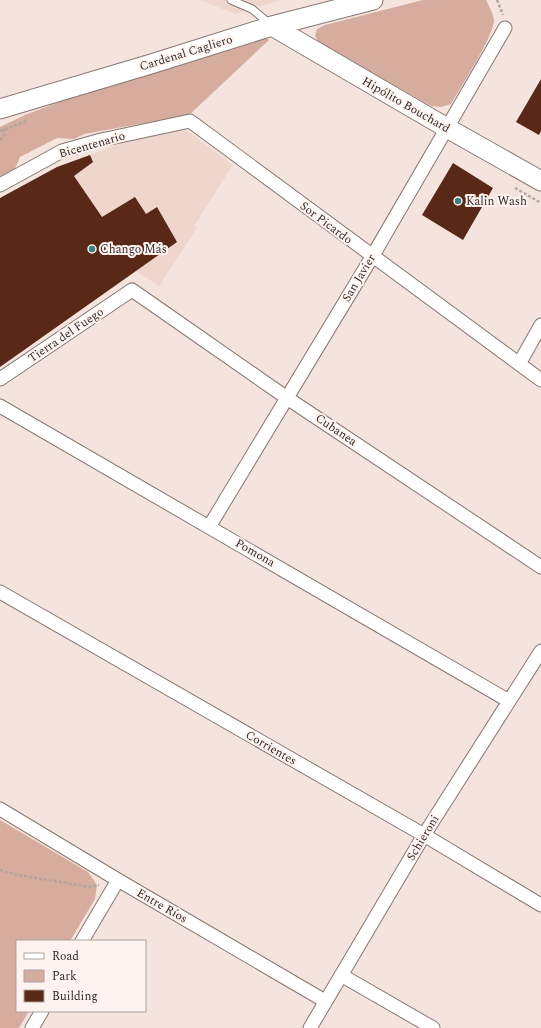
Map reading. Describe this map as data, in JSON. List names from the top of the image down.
{
  "streets": {
    "main road": ["Cardenal Cagliero", "Hipólito Bouchard"],
    "street": [
      "Bicentenario",
      "Sor Picardo",
      "San Javier",
      "Tierra del Fuego",
      "Cubanea",
      "Pomona",
      "Corrientes",
      "Schieroni",
      "Entre Ríos"
    ]
  },
  "crossings": [
    ["Cardenal Cagliero", "Hipólito Bouchard"],
    ["Hipólito Bouchard", "San Javier"],
    ["Bicentenario", "Sor Picardo"],
    ["Sor Picardo", "San Javier"],
    ["San Javier", "Cubanea"],
    ["San Javier", "Pomona"],
    ["Tierra del Fuego", "Cubanea"],
    ["Pomona", "Schieroni"],
    ["Corrientes", "Schieroni"],
    ["Schieroni", "Entre Ríos"]
  ],
  "places": ["Kalin Wash", "Chango Más"],
  "legend": ["Road", "Park", "Building"]
}
